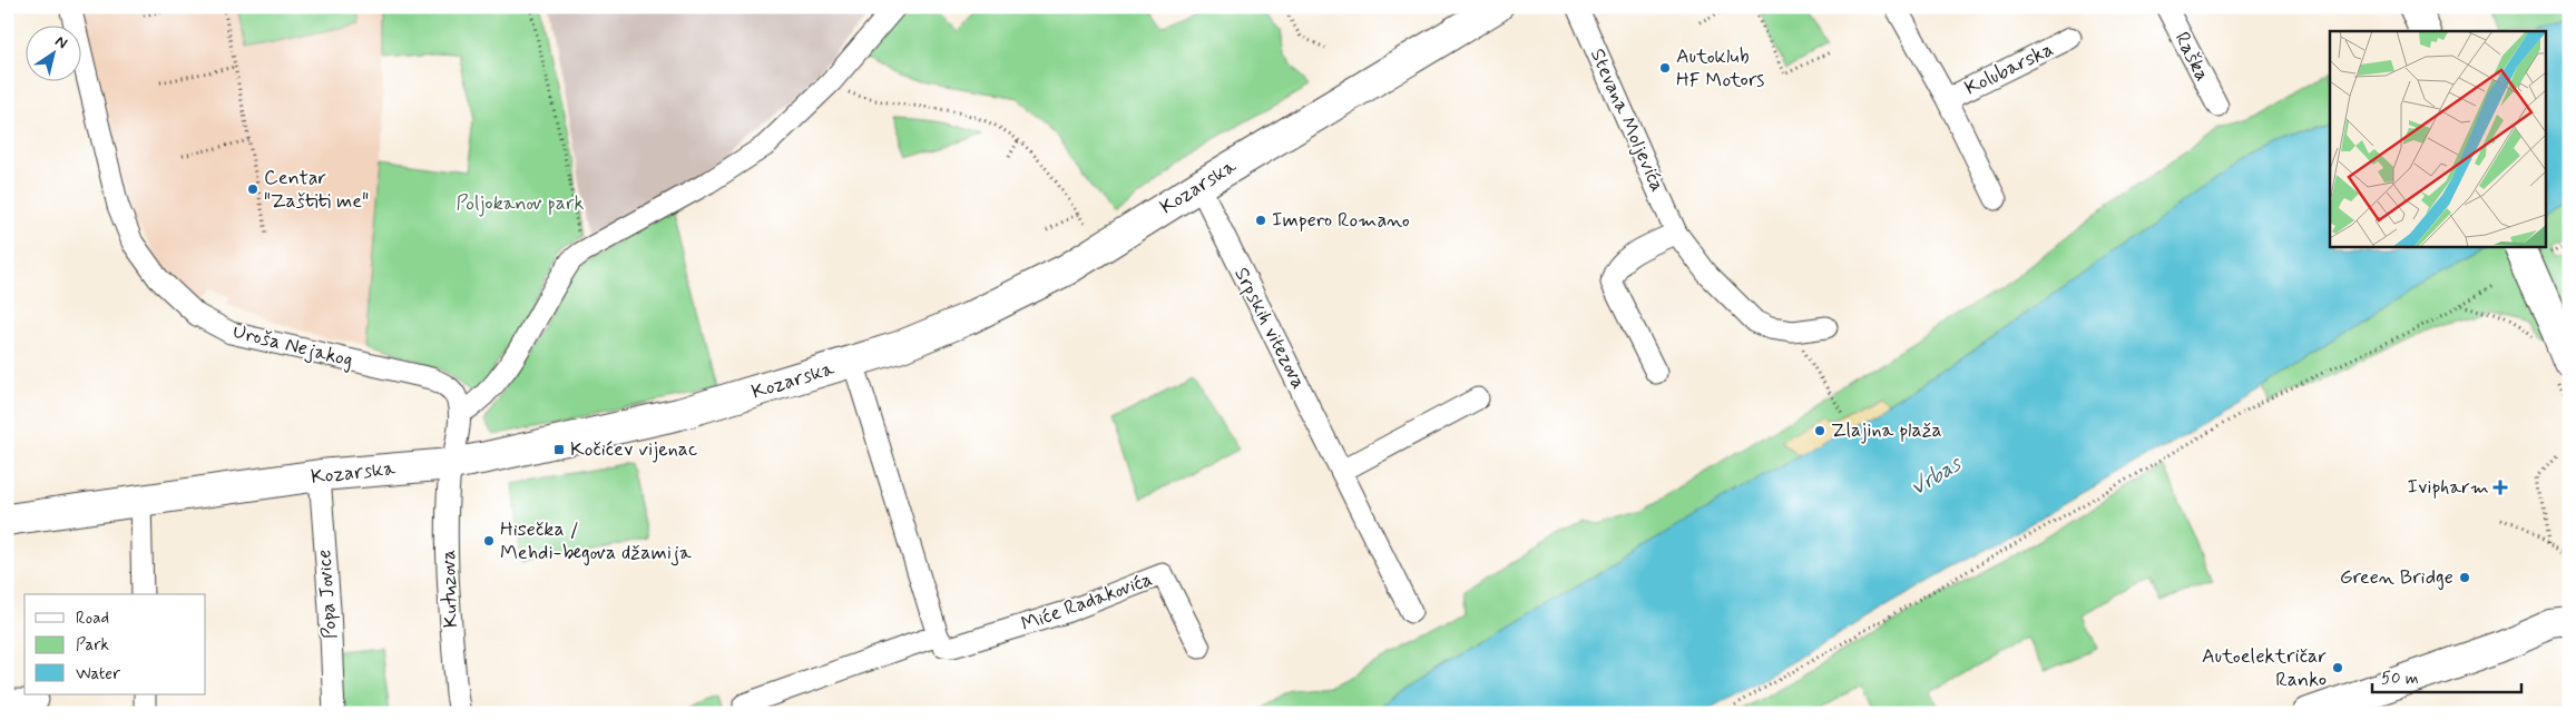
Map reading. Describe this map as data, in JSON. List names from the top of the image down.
{
  "streets": {
    "main road": ["Kozarska"],
    "street": [
      "Raška",
      "Kolubarska",
      "Stevana Moljevića",
      "Srpskih vitezova",
      "Uroša Nejakog",
      "Kutuzova",
      "Popa Jovice",
      "Miće Radakovića"
    ]
  },
  "crossings": [
    ["Kozarska", "Srpskih vitezova"],
    ["Kozarska", "Uroša Nejakog"],
    ["Kozarska", "Kutuzova"],
    ["Kozarska", "Popa Jovice"],
    ["Uroša Nejakog", "Kutuzova"]
  ],
  "water": ["Vrbas"],
  "parks": ["Poljokanov park"],
  "places": {
    "other": [
      "Autoklub HF Motors",
      "Centar \"Zaštiti me\"",
      "Impero Romano",
      "Zlajina plaža",
      "Hisečka / Mehdi-begova džamija",
      "Green Bridge",
      "Autoelektričar Ranko"
    ],
    "transit": ["Kočićev vijenac"],
    "health": ["Ivipharm"]
  },
  "legend": ["Road", "Park", "Water"],
  "scale_bar": "50 m",
  "north": "top right"
}
